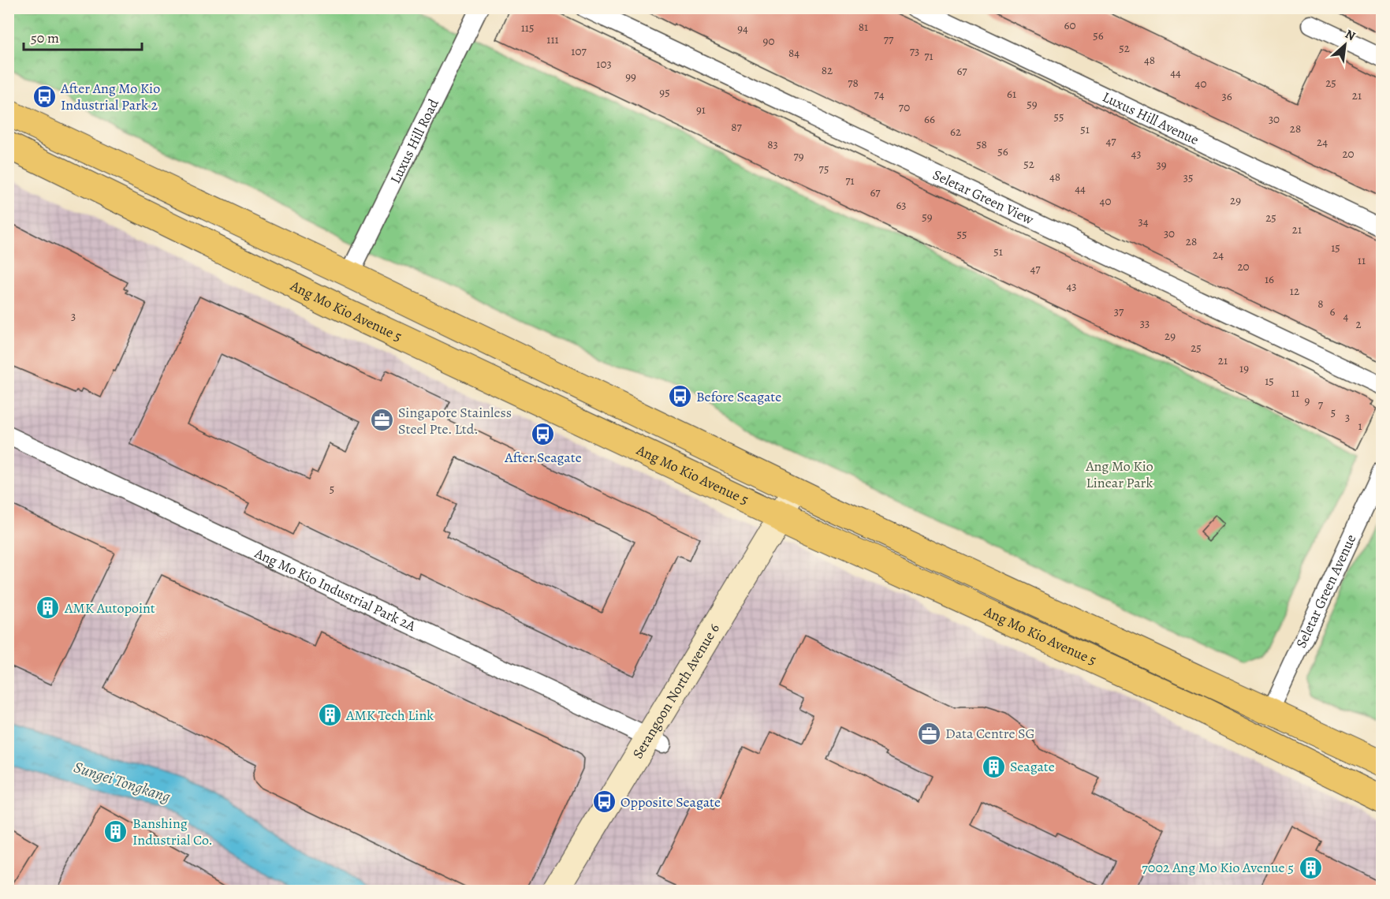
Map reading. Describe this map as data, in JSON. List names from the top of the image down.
{
  "streets": {
    "main road": ["Ang Mo Kio Avenue 5"],
    "street": [
      "Luxus Hill Avenue",
      "Luxus Hill Road",
      "Seletar Green View",
      "Ang Mo Kio Industrial Park 2A",
      "Seletar Green Avenue",
      "Serangoon North Avenue 6"
    ]
  },
  "crossings": [
    ["Luxus Hill Road", "Ang Mo Kio Avenue 5"],
    ["Ang Mo Kio Avenue 5", "Seletar Green Avenue"],
    ["Ang Mo Kio Avenue 5", "Serangoon North Avenue 6"],
    ["Ang Mo Kio Industrial Park 2A", "Serangoon North Avenue 6"]
  ],
  "water": ["Sungei Tongkang"],
  "parks": ["Ang Mo Kio Linear Park"],
  "places": {
    "bus stop": [
      "After Ang Mo Kio Industrial Park 2",
      "Before Seagate",
      "After Seagate",
      "Opposite Seagate"
    ],
    "office": ["Singapore Stainless Steel Pte. Ltd.", "Data Centre SG"],
    "building": [
      "AMK Autopoint",
      "AMK Tech Link",
      "Seagate",
      "Banshing Industrial Co.",
      "7002 Ang Mo Kio Avenue 5"
    ]
  },
  "house_numbers": [
    "60",
    "81",
    "115",
    "94",
    "56",
    "111",
    "77",
    "90",
    "52",
    "107",
    "73",
    "84",
    "71",
    "48",
    "103",
    "82",
    "67",
    "44",
    "99",
    "78",
    "25",
    "40",
    "95",
    "61",
    "74",
    "21",
    "36",
    "59",
    "70",
    "91",
    "55",
    "66",
    "30",
    "87",
    "28",
    "51",
    "62",
    "47",
    "24",
    "83",
    "58",
    "56",
    "43",
    "20",
    "79",
    "52",
    "39",
    "75",
    "48",
    "35",
    "71",
    "44",
    "67",
    "29",
    "40",
    "63",
    "59",
    "25",
    "34",
    "21",
    "30",
    "55",
    "28",
    "15",
    "51",
    "24",
    "11",
    "20",
    "47",
    "16",
    "43",
    "12",
    "8",
    "37",
    "6",
    "3",
    "4",
    "33",
    "2",
    "29",
    "25",
    "21",
    "19",
    "15",
    "11",
    "9",
    "7",
    "5",
    "3",
    "1",
    "5"
  ],
  "scale_bar": "50 m",
  "north": "top right"
}
